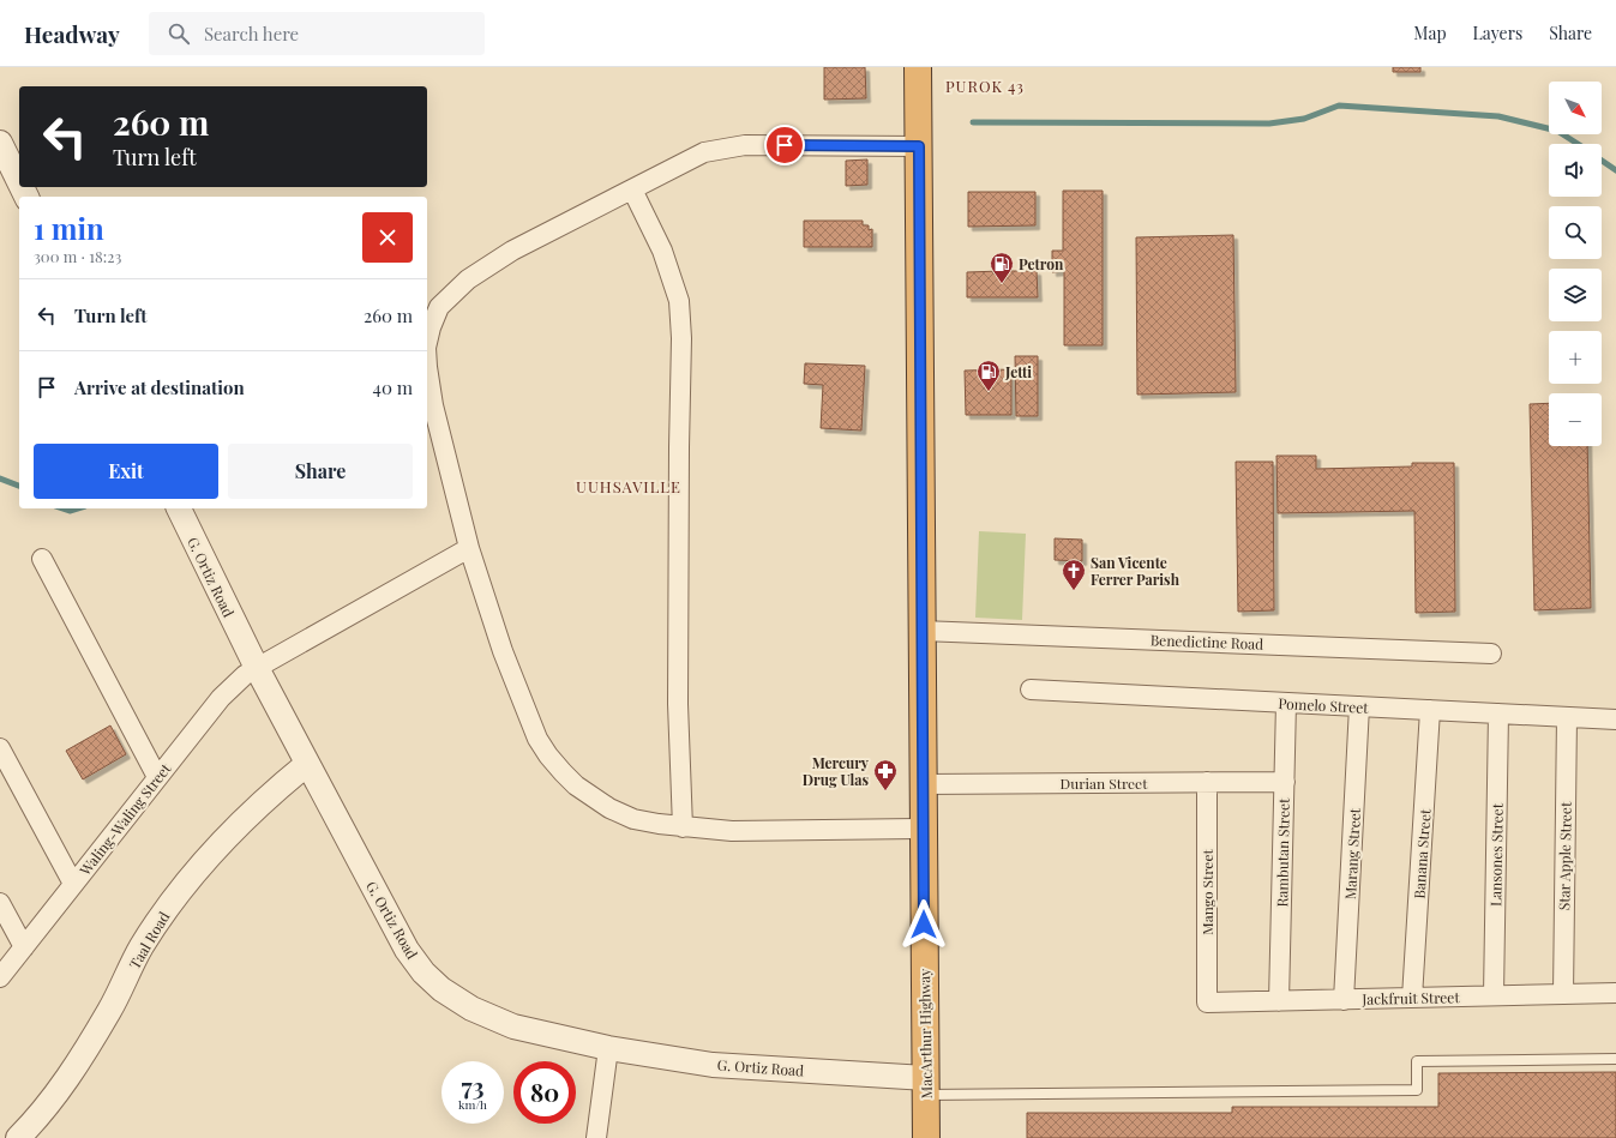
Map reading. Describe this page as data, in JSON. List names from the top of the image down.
{
  "streets": {
    "highway": ["MacArthur Highway"],
    "street": [
      "G. Ortiz Road",
      "Benedictine Road",
      "Pomelo Street",
      "Durian Street",
      "Waling-Waling Street",
      "Rambutan Street",
      "Marang Street",
      "Banana Street",
      "Lansones Street",
      "Star Apple Street",
      "Mango Street",
      "Taal Road",
      "Jackfruit Street"
    ]
  },
  "crossings": [
    ["G. Ortiz Road", "Waling-Waling Street"],
    ["G. Ortiz Road", "Taal Road"],
    ["G. Ortiz Road", "MacArthur Highway"],
    ["Benedictine Road", "MacArthur Highway"],
    ["Pomelo Street", "Rambutan Street"],
    ["Pomelo Street", "Marang Street"],
    ["Pomelo Street", "Banana Street"],
    ["Pomelo Street", "Lansones Street"],
    ["Pomelo Street", "Star Apple Street"],
    ["Durian Street", "Rambutan Street"],
    ["Durian Street", "Mango Street"],
    ["Durian Street", "MacArthur Highway"],
    ["Rambutan Street", "Jackfruit Street"],
    ["Marang Street", "Jackfruit Street"],
    ["Banana Street", "Jackfruit Street"],
    ["Lansones Street", "Jackfruit Street"],
    ["Star Apple Street", "Jackfruit Street"],
    ["Mango Street", "Jackfruit Street"]
  ],
  "districts": ["PUROK 43", "UUHSAVILLE"],
  "places": {
    "fuel station": ["Petron", "Jetti"],
    "church": ["San Vicente Ferrer Parish"],
    "pharmacy": ["Mercury Drug Ulas"]
  },
  "north": "bottom right",
  "page": {
    "header": "Headway",
    "search": "Search here",
    "nav": ["Map", "Layers", "Share"],
    "map_buttons": ["+", "−"],
    "turn": ["260 m", "Turn left"],
    "heading": ["1 min", "300 m · 18:23"],
    "list": [
      {
        "name": "Turn left",
        "value": "260 m"
      },
      {
        "name": "Arrive at destination",
        "value": "40 m"
      }
    ],
    "buttons": ["Exit", "Share"],
    "speed": "73 km/h",
    "limit": "80"
  }
}
